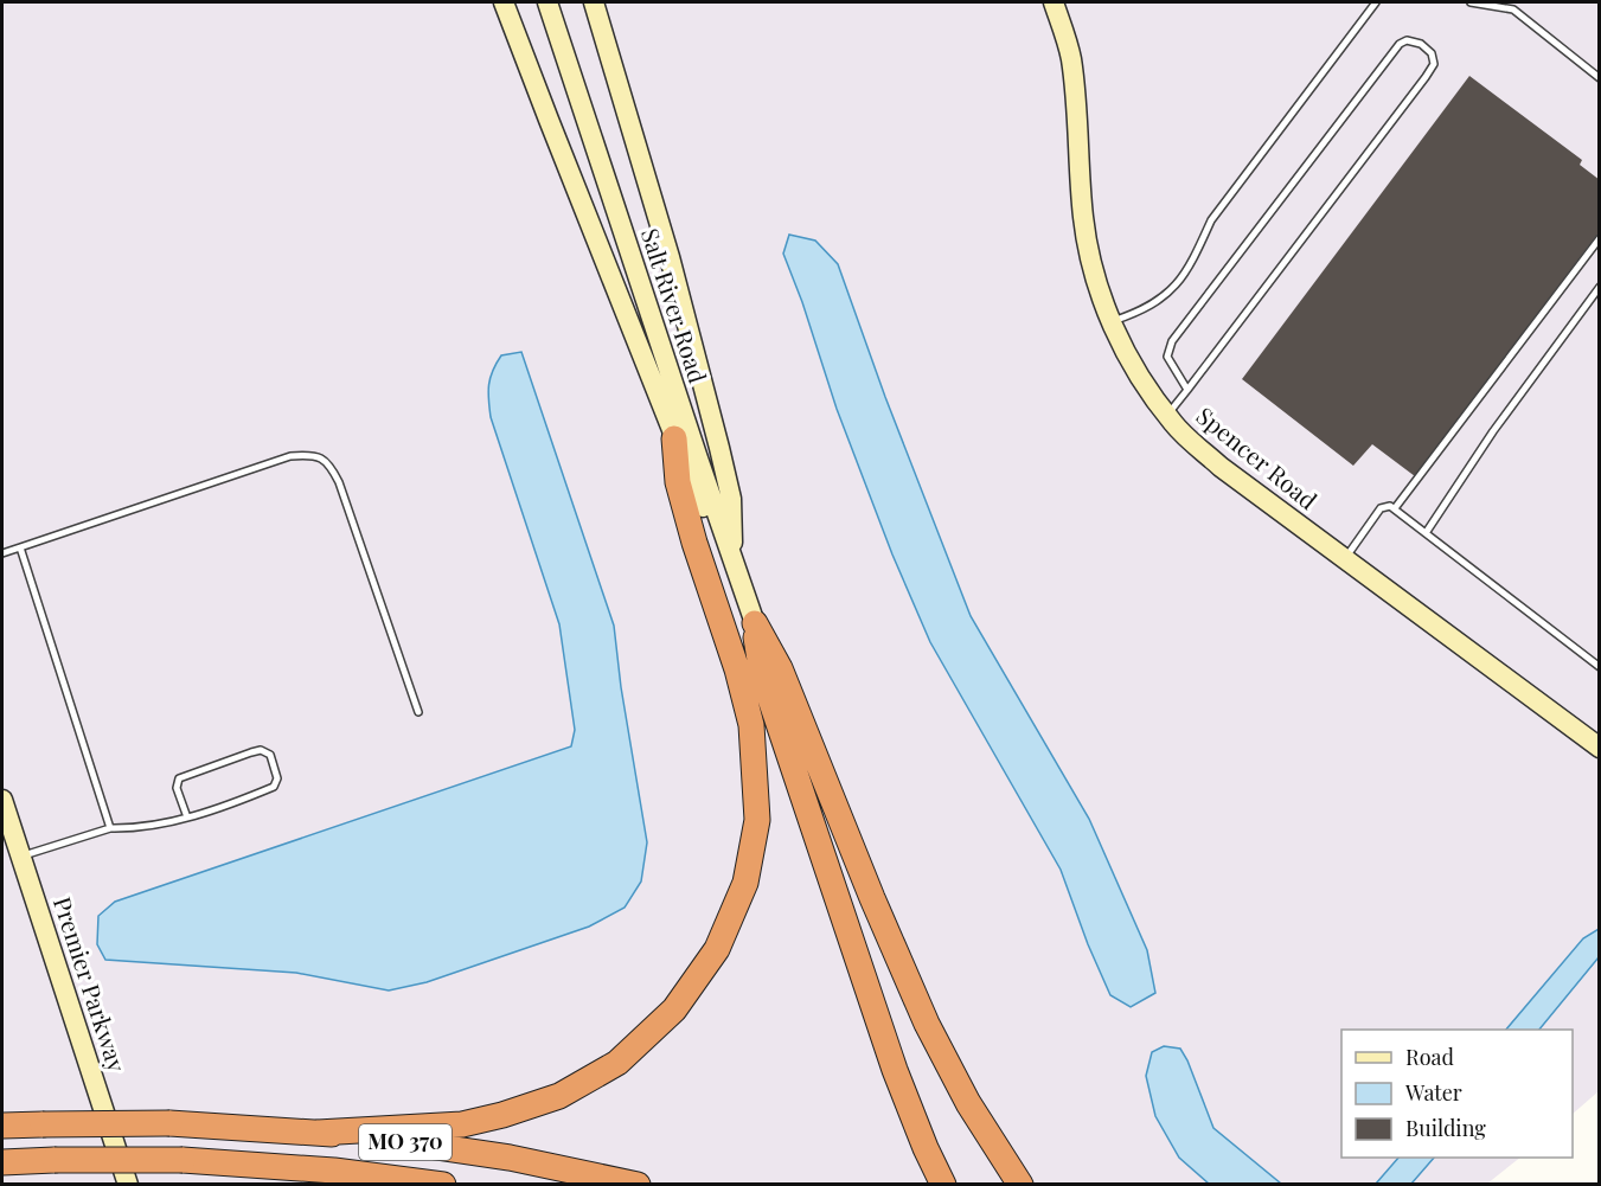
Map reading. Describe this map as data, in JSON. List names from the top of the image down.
{
  "streets": {
    "highway": ["MO 370"],
    "main road": ["Salt River Road", "Spencer Road", "Premier Parkway"]
  },
  "legend": ["Road", "Water", "Building"]
}
